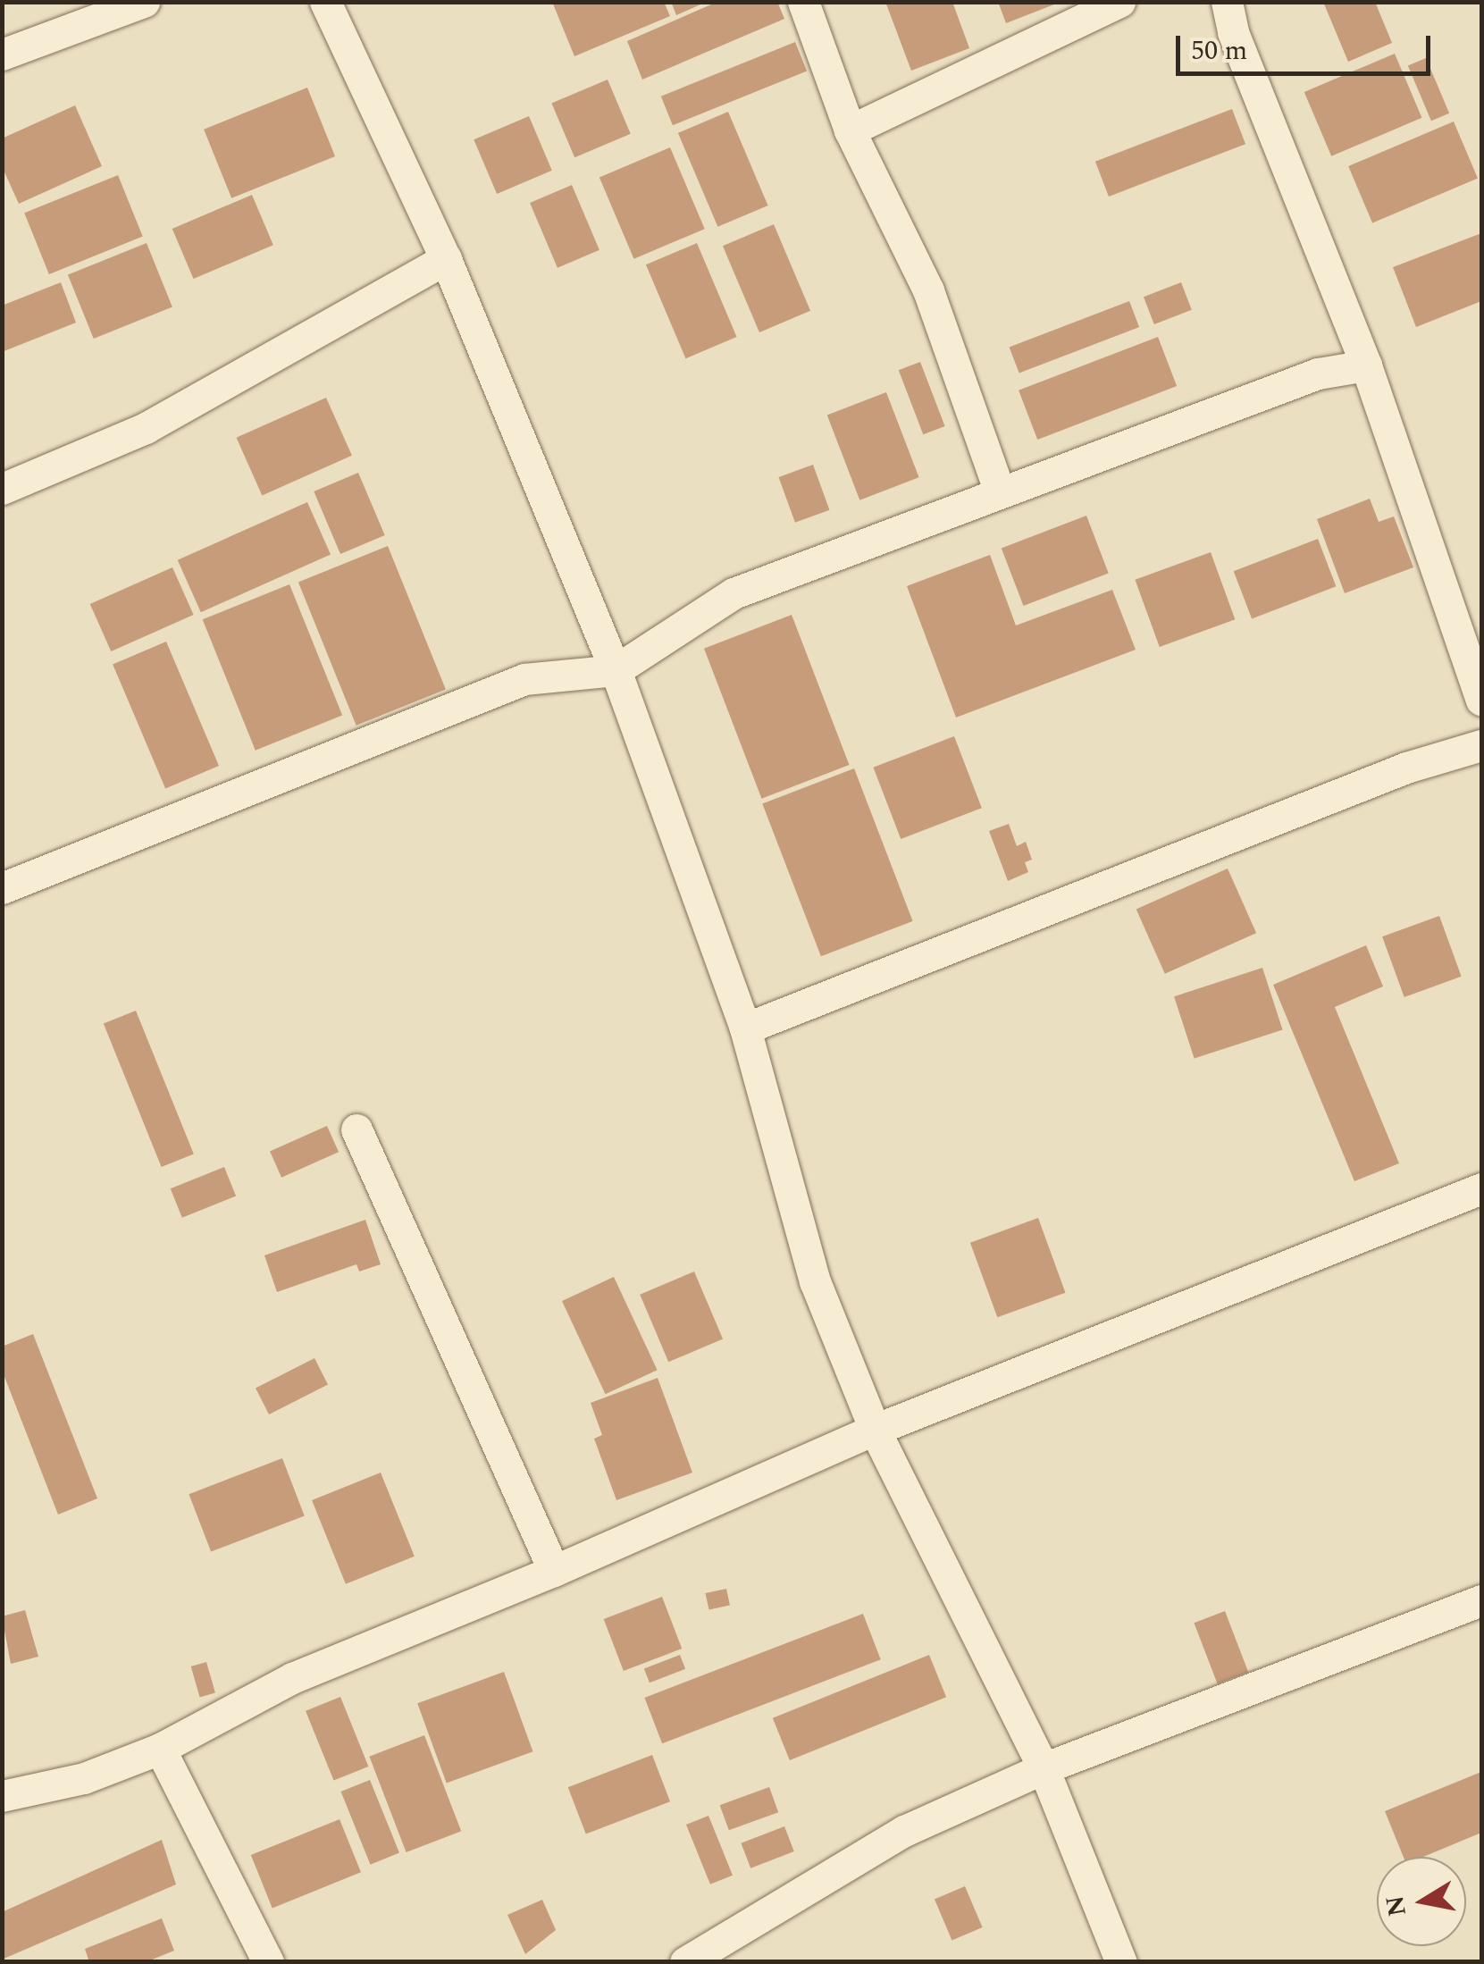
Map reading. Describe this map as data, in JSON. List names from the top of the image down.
{
  "scale_bar": "50 m",
  "north": "left"
}
